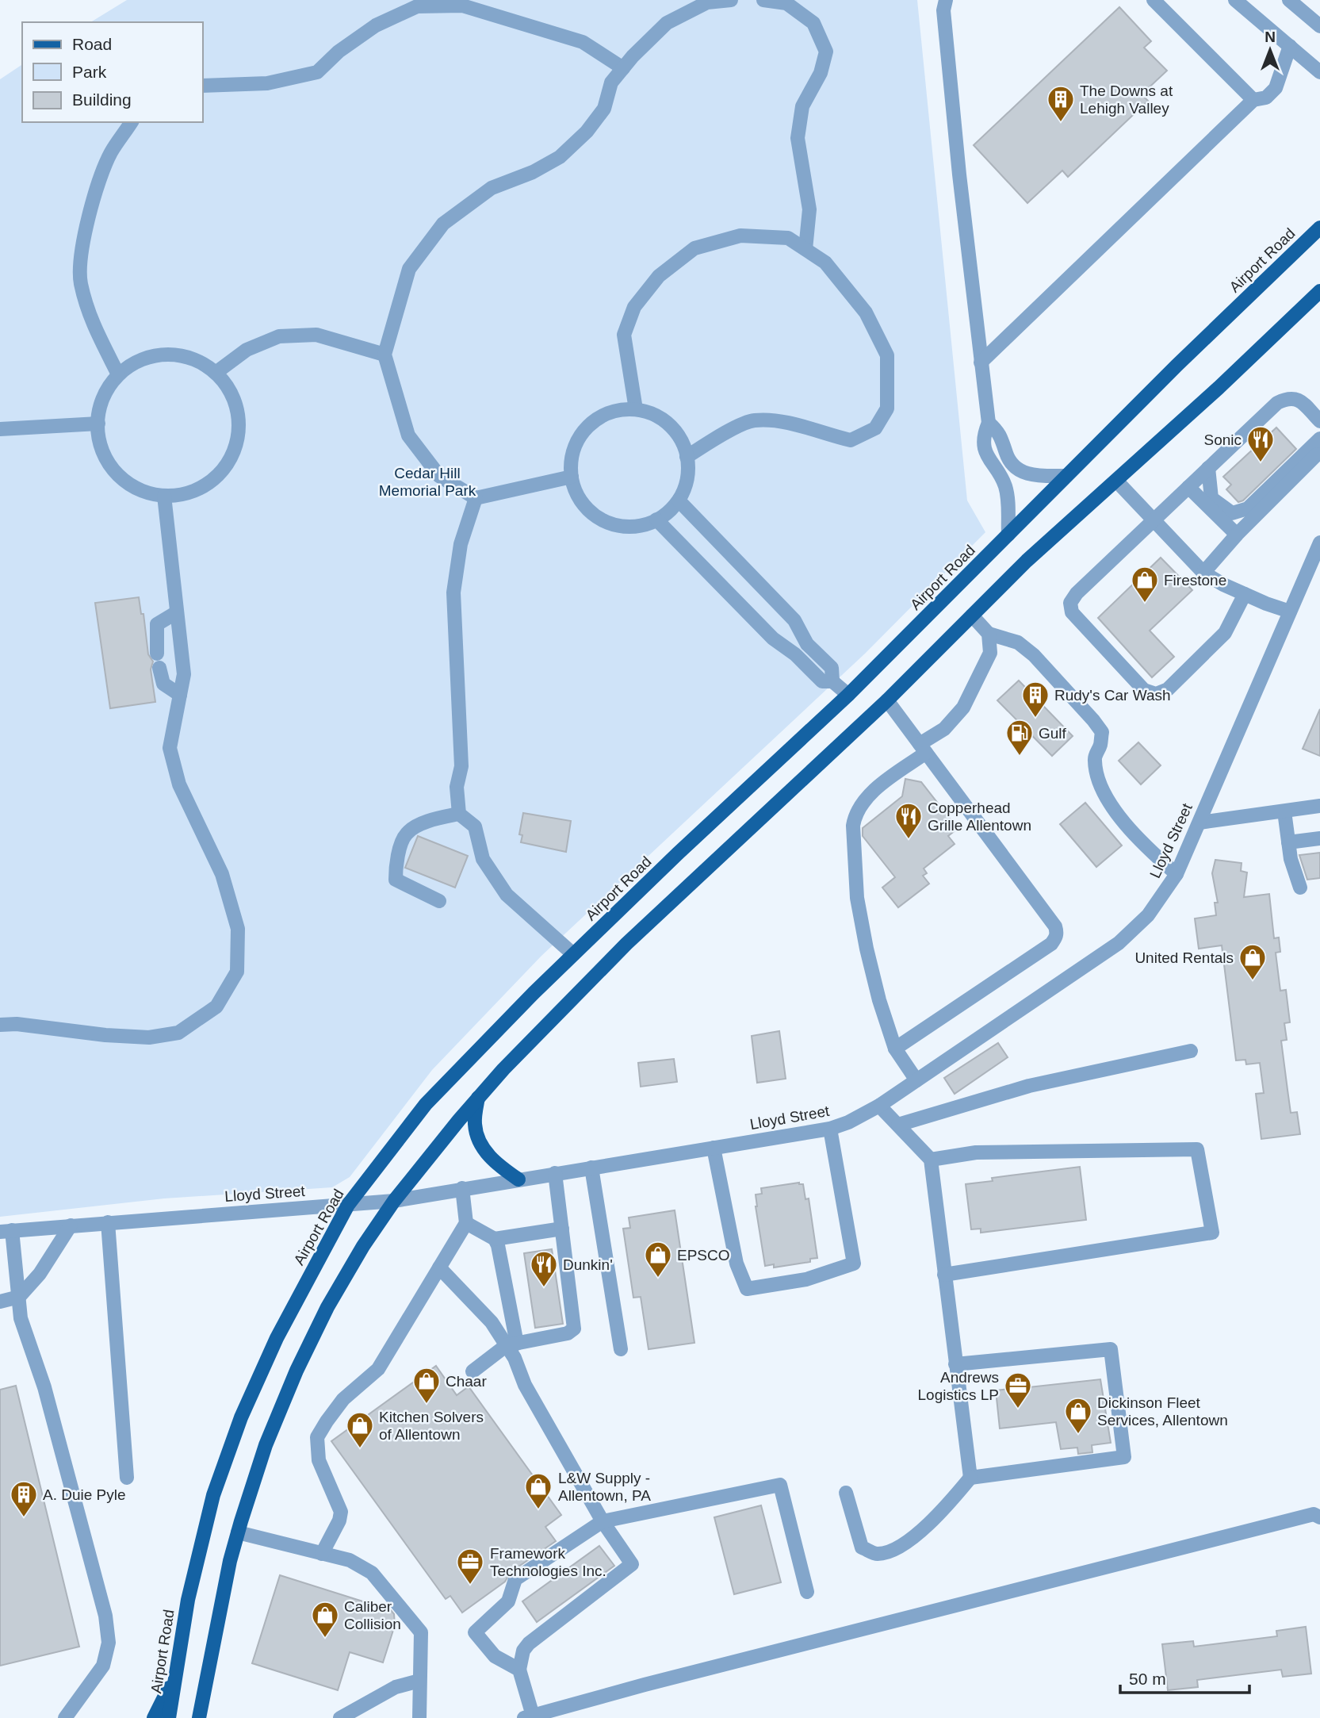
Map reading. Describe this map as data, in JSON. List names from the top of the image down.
{
  "streets": {
    "main road": ["Airport Road"],
    "street": ["Lloyd Street"]
  },
  "crossings": [
    ["Airport Road", "Lloyd Street"]
  ],
  "parks": ["Cedar Hill Memorial Park"],
  "places": {
    "building": ["The Downs at Lehigh Valley", "Rudy's Car Wash", "A. Duie Pyle"],
    "restaurant": ["Sonic", "Copperhead Grille Allentown", "Dunkin'"],
    "shop": [
      "Firestone",
      "United Rentals",
      "EPSCO",
      "Chaar",
      "Dickinson Fleet Services, Allentown",
      "Kitchen Solvers of Allentown",
      "L&W Supply - Allentown, PA",
      "Caliber Collision"
    ],
    "fuel station": ["Gulf"],
    "office": ["Andrews Logistics LP", "Framework Technologies Inc."]
  },
  "legend": ["Road", "Park", "Building"],
  "scale_bar": "50 m",
  "north": "top"
}
